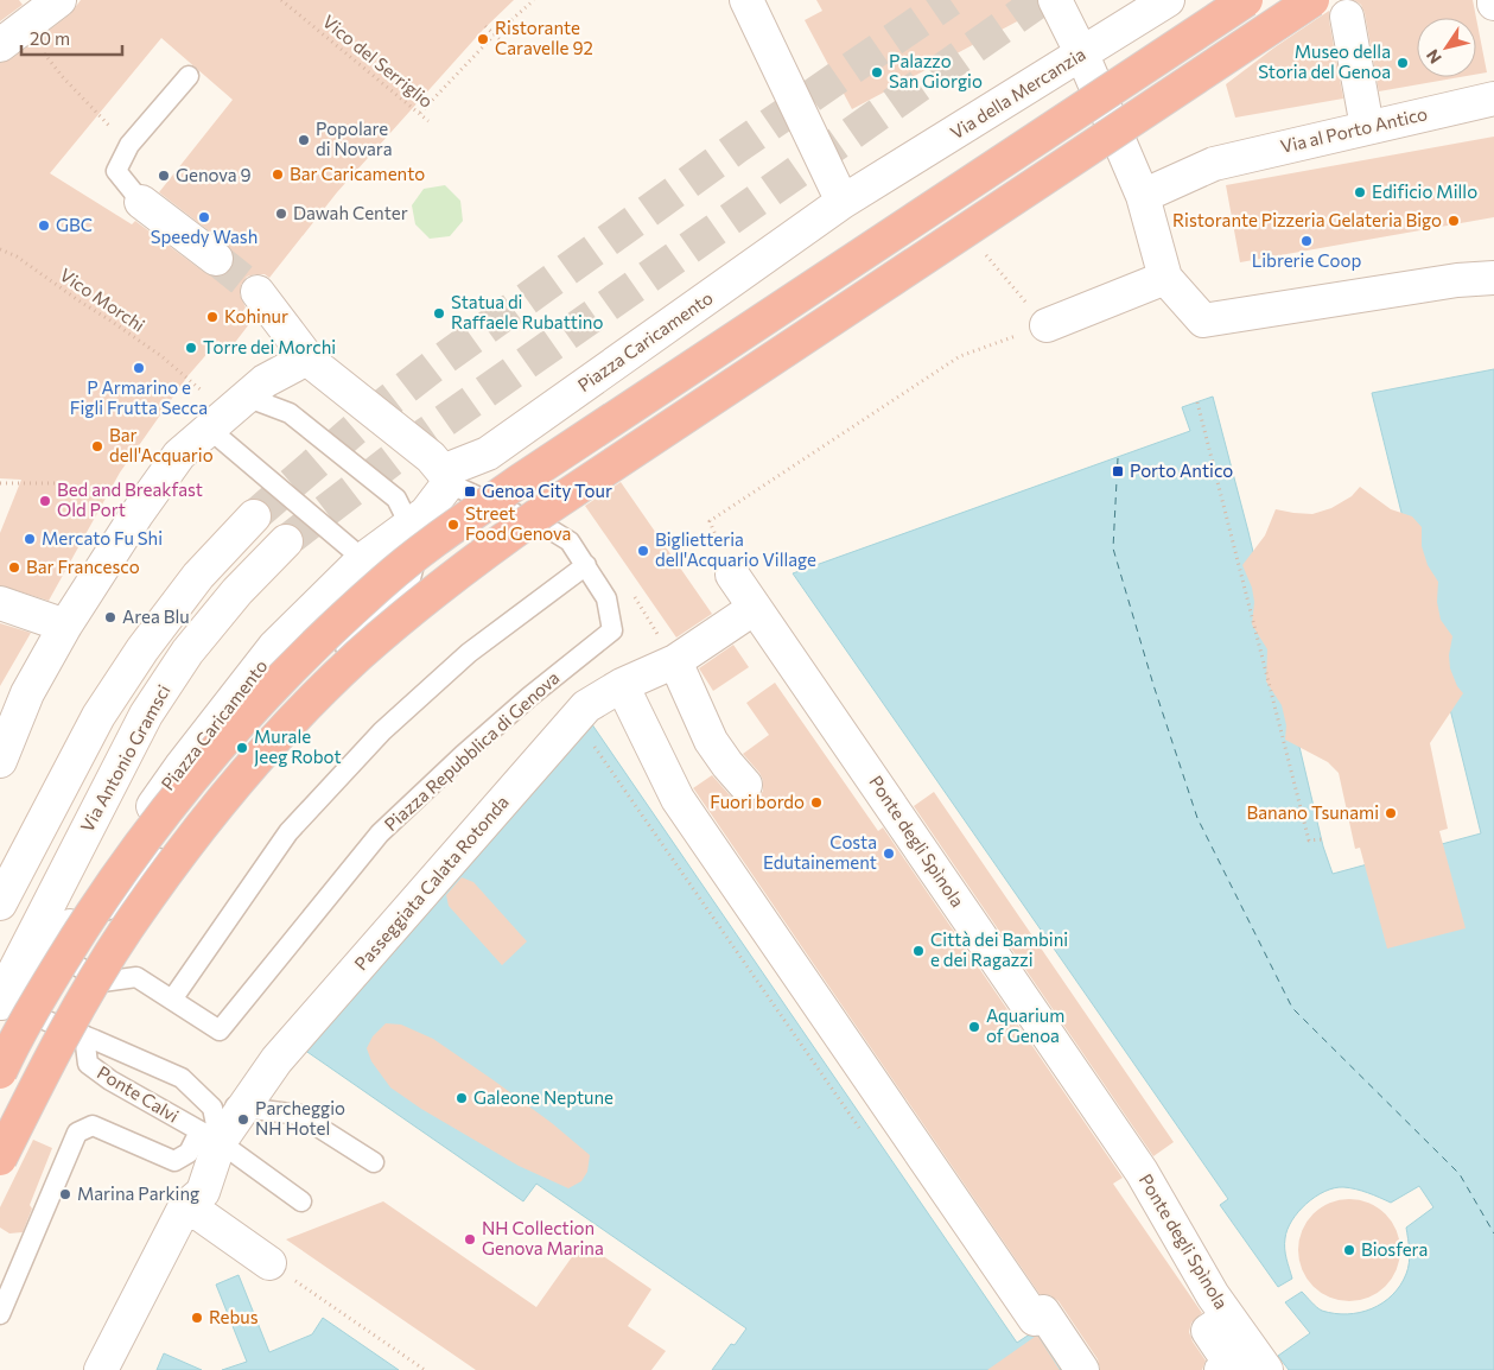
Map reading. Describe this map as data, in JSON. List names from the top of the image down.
{
  "streets": {
    "street": [
      "Via della Mercanzia",
      "Via al Porto Antico",
      "Piazza Caricamento",
      "Via Antonio Gramsci",
      "Ponte degli Spìnola",
      "Passeggiata Calata Rotonda"
    ],
    "lane": ["Piazza Repubblica di Genova", "Ponte Calvi"],
    "path": ["Vico del Serriglio", "Vico Morchi"]
  },
  "crossings": [
    ["Via della Mercanzia", "Piazza Caricamento"],
    ["Piazza Caricamento", "Piazza Repubblica di Genova"],
    ["Ponte degli Spìnola", "Passeggiata Calata Rotonda"],
    ["Passeggiata Calata Rotonda", "Ponte Calvi"]
  ],
  "places": {
    "other": [
      "Ristorante Caravelle 92",
      "Museo della Storia del Genoa",
      "Palazzo San Giorgio",
      "Popolare di Novara",
      "Bar Caricamento",
      "Genova 9",
      "Edificio Millo",
      "Dawah Center",
      "Speedy Wash",
      "Ristorante Pizzeria Gelateria Bigo",
      "GBC",
      "Librerie Coop",
      "Statua di Raffaele Rubattino",
      "Kohinur",
      "Torre dei Morchi",
      "P Armarino e Figli Frutta Secca",
      "Bar dell'Acquario",
      "Bed and Breakfast Old Port",
      "Street Food Genova",
      "Mercato Fu Shi",
      "Biglietteria dell'Acquario Village",
      "Bar Francesco",
      "Area Blu",
      "Murale Jeeg Robot",
      "Fuori bordo",
      "Banano Tsunami",
      "Costa Edutainement",
      "Città dei Bambini e dei Ragazzi",
      "Aquarium of Genoa",
      "Galeone Neptune",
      "Parcheggio NH Hotel",
      "Marina Parking",
      "NH Collection Genova Marina",
      "Biosfera",
      "Rebus"
    ],
    "transit": ["Porto Antico", "Genoa City Tour"]
  },
  "scale_bar": "20 m",
  "north": "bottom left"
}
